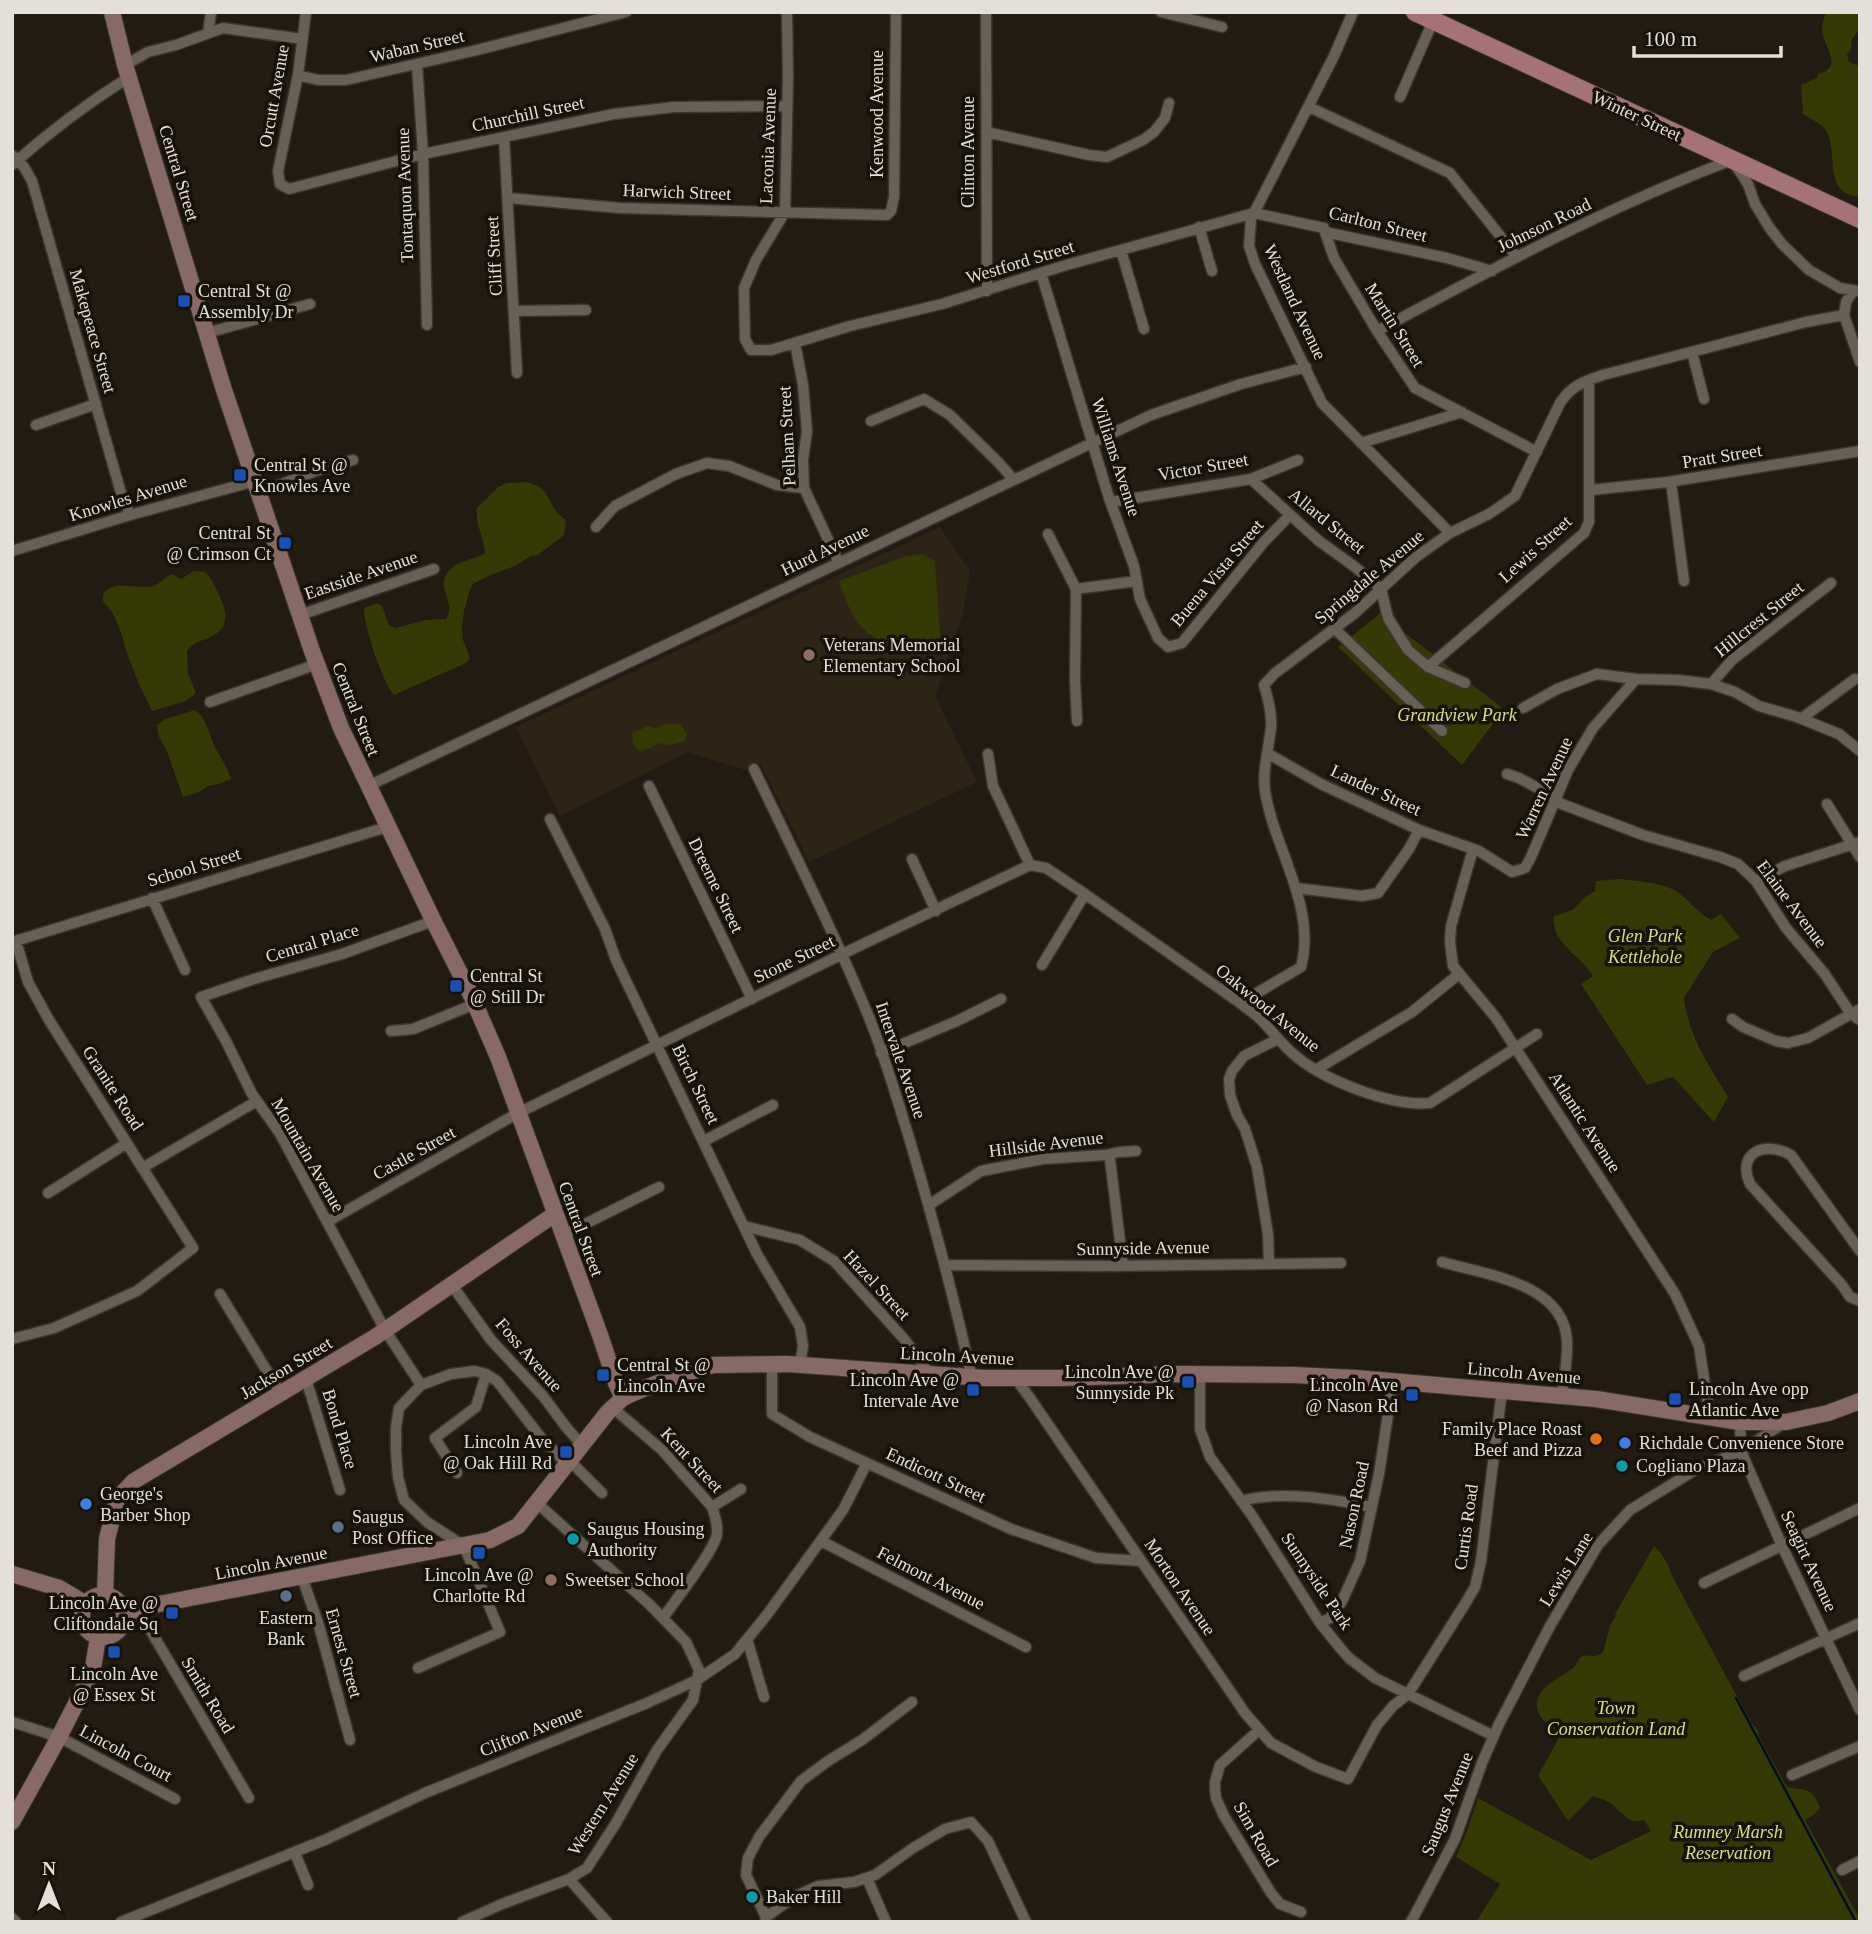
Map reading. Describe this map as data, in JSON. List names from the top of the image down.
{
  "streets": {
    "main road": [
      "Winter Street",
      "Central Street",
      "Lincoln Avenue",
      "Jackson Street"
    ],
    "street": [
      "Waban Street",
      "Orcutt Avenue",
      "Churchill Street",
      "Kenwood Avenue",
      "Laconia Avenue",
      "Clinton Avenue",
      "Harwich Street",
      "Tontaquon Avenue",
      "Carlton Street",
      "Johnson Road",
      "Cliff Street",
      "Westford Street",
      "Westland Avenue",
      "Martin Street",
      "Makepeace Street",
      "Pelham Street",
      "Pratt Street",
      "Williams Avenue",
      "Victor Street",
      "Knowles Avenue",
      "Allard Street",
      "Lewis Street",
      "Hurd Avenue",
      "Buena Vista Street",
      "Eastside Avenue",
      "Springdale Avenue",
      "Hillcrest Street",
      "Warren Avenue",
      "Lander Street",
      "School Street",
      "Dreeme Street",
      "Elaine Avenue",
      "Central Place",
      "Stone Street",
      "Oakwood Avenue",
      "Intervale Avenue",
      "Birch Street",
      "Granite Road",
      "Atlantic Avenue",
      "Hillside Avenue",
      "Castle Street",
      "Mountain Avenue",
      "Sunnyside Avenue",
      "Hazel Street",
      "Foss Avenue",
      "Bond Place",
      "Kent Street",
      "Endicott Street",
      "Nason Road",
      "Curtis Road",
      "Seagirt Avenue",
      "Lewis Lane",
      "Felmont Avenue",
      "Sunnyside Park",
      "Morton Avenue",
      "Ernest Street",
      "Smith Road",
      "Clifton Avenue",
      "Lincoln Court",
      "Western Avenue",
      "Saugus Avenue",
      "Sim Road"
    ]
  },
  "crossings": [
    ["Waban Street", "Orcutt Avenue"],
    ["Waban Street", "Tontaquon Avenue"],
    ["Orcutt Avenue", "Churchill Street"],
    ["Churchill Street", "Laconia Avenue"],
    ["Churchill Street", "Tontaquon Avenue"],
    ["Churchill Street", "Cliff Street"],
    ["Kenwood Avenue", "Harwich Street"],
    ["Winter Street", "Johnson Road"],
    ["Laconia Avenue", "Harwich Street"],
    ["Laconia Avenue", "Westford Street"],
    ["Laconia Avenue", "Pelham Street"],
    ["Clinton Avenue", "Westford Street"],
    ["Central Street", "Knowles Avenue"],
    ["Central Street", "Hurd Avenue"],
    ["Central Street", "Eastside Avenue"],
    ["Central Street", "School Street"],
    ["Central Street", "Central Place"],
    ["Central Street", "Stone Street"],
    ["Central Street", "Castle Street"],
    ["Central Street", "Lincoln Avenue"],
    ["Central Street", "Jackson Street"],
    ["Central Street", "Kent Street"],
    ["Harwich Street", "Cliff Street"],
    ["Carlton Street", "Johnson Road"],
    ["Carlton Street", "Westford Street"],
    ["Carlton Street", "Westland Avenue"],
    ["Carlton Street", "Martin Street"],
    ["Johnson Road", "Martin Street"],
    ["Westford Street", "Westland Avenue"],
    ["Westford Street", "Pelham Street"],
    ["Westford Street", "Williams Avenue"],
    ["Westland Avenue", "Hurd Avenue"],
    ["Westland Avenue", "Springdale Avenue"],
    ["Martin Street", "Springdale Avenue"],
    ["Makepeace Street", "Knowles Avenue"],
    ["Pelham Street", "Hurd Avenue"],
    ["Pratt Street", "Lewis Street"],
    ["Williams Avenue", "Victor Street"],
    ["Williams Avenue", "Hurd Avenue"],
    ["Williams Avenue", "Buena Vista Street"],
    ["Victor Street", "Allard Street"],
    ["Allard Street", "Buena Vista Street"],
    ["Allard Street", "Springdale Avenue"],
    ["Lewis Street", "Springdale Avenue"],
    ["Springdale Avenue", "Lander Street"],
    ["Springdale Avenue", "Oakwood Avenue"],
    ["Warren Avenue", "Lander Street"],
    ["Warren Avenue", "Elaine Avenue"],
    ["Warren Avenue", "Atlantic Avenue"],
    ["Lander Street", "Atlantic Avenue"],
    ["School Street", "Granite Road"],
    ["Dreeme Street", "Stone Street"],
    ["Central Place", "Mountain Avenue"],
    ["Stone Street", "Intervale Avenue"],
    ["Stone Street", "Birch Street"],
    ["Stone Street", "Castle Street"],
    ["Oakwood Avenue", "Atlantic Avenue"],
    ["Intervale Avenue", "Hillside Avenue"],
    ["Intervale Avenue", "Sunnyside Avenue"],
    ["Intervale Avenue", "Lincoln Avenue"],
    ["Birch Street", "Hazel Street"],
    ["Birch Street", "Lincoln Avenue"],
    ["Atlantic Avenue", "Lincoln Avenue"],
    ["Castle Street", "Mountain Avenue"],
    ["Mountain Avenue", "Lincoln Avenue"],
    ["Mountain Avenue", "Jackson Street"],
    ["Hazel Street", "Lincoln Avenue"],
    ["Foss Avenue", "Lincoln Avenue"],
    ["Foss Avenue", "Jackson Street"],
    ["Lincoln Avenue", "Jackson Street"],
    ["Lincoln Avenue", "Kent Street"],
    ["Lincoln Avenue", "Endicott Street"],
    ["Lincoln Avenue", "Nason Road"],
    ["Lincoln Avenue", "Curtis Road"],
    ["Lincoln Avenue", "Seagirt Avenue"],
    ["Lincoln Avenue", "Lewis Lane"],
    ["Lincoln Avenue", "Sunnyside Park"],
    ["Lincoln Avenue", "Morton Avenue"],
    ["Lincoln Avenue", "Ernest Street"],
    ["Lincoln Avenue", "Smith Road"],
    ["Jackson Street", "Bond Place"],
    ["Jackson Street", "Smith Road"],
    ["Endicott Street", "Morton Avenue"],
    ["Endicott Street", "Clifton Avenue"],
    ["Nason Road", "Sunnyside Park"],
    ["Curtis Road", "Sunnyside Park"],
    ["Curtis Road", "Morton Avenue"],
    ["Seagirt Avenue", "Lewis Lane"],
    ["Lewis Lane", "Sunnyside Park"],
    ["Lewis Lane", "Saugus Avenue"],
    ["Felmont Avenue", "Clifton Avenue"],
    ["Sunnyside Park", "Saugus Avenue"],
    ["Morton Avenue", "Sim Road"],
    ["Clifton Avenue", "Western Avenue"]
  ],
  "parks": [
    "Grandview Park",
    "Glen Park Kettlehole",
    "Town Conservation Land",
    "Rumney Marsh Reservation"
  ],
  "places": {
    "transit": [
      "Central St @ Assembly Dr",
      "Central St @ Knowles Ave",
      "Central St @ Crimson Ct",
      "Central St @ Still Dr",
      "Central St @ Lincoln Ave",
      "Lincoln Ave @ Sunnyside Pk",
      "Lincoln Ave @ Intervale Ave",
      "Lincoln Ave @ Nason Rd",
      "Lincoln Ave opp Atlantic Ave",
      "Lincoln Ave @ Oak Hill Rd",
      "Lincoln Ave @ Charlotte Rd",
      "Lincoln Ave @ Cliftondale Sq",
      "Lincoln Ave @ Essex St"
    ],
    "other": [
      "Veterans Memorial Elementary School",
      "Family Place Roast Beef and Pizza",
      "Richdale Convenience Store",
      "Cogliano Plaza",
      "George's Barber Shop",
      "Saugus Post Office",
      "Saugus Housing Authority",
      "Sweetser School",
      "Eastern Bank",
      "Baker Hill"
    ]
  },
  "scale_bar": "100 m",
  "north": "top"
}
